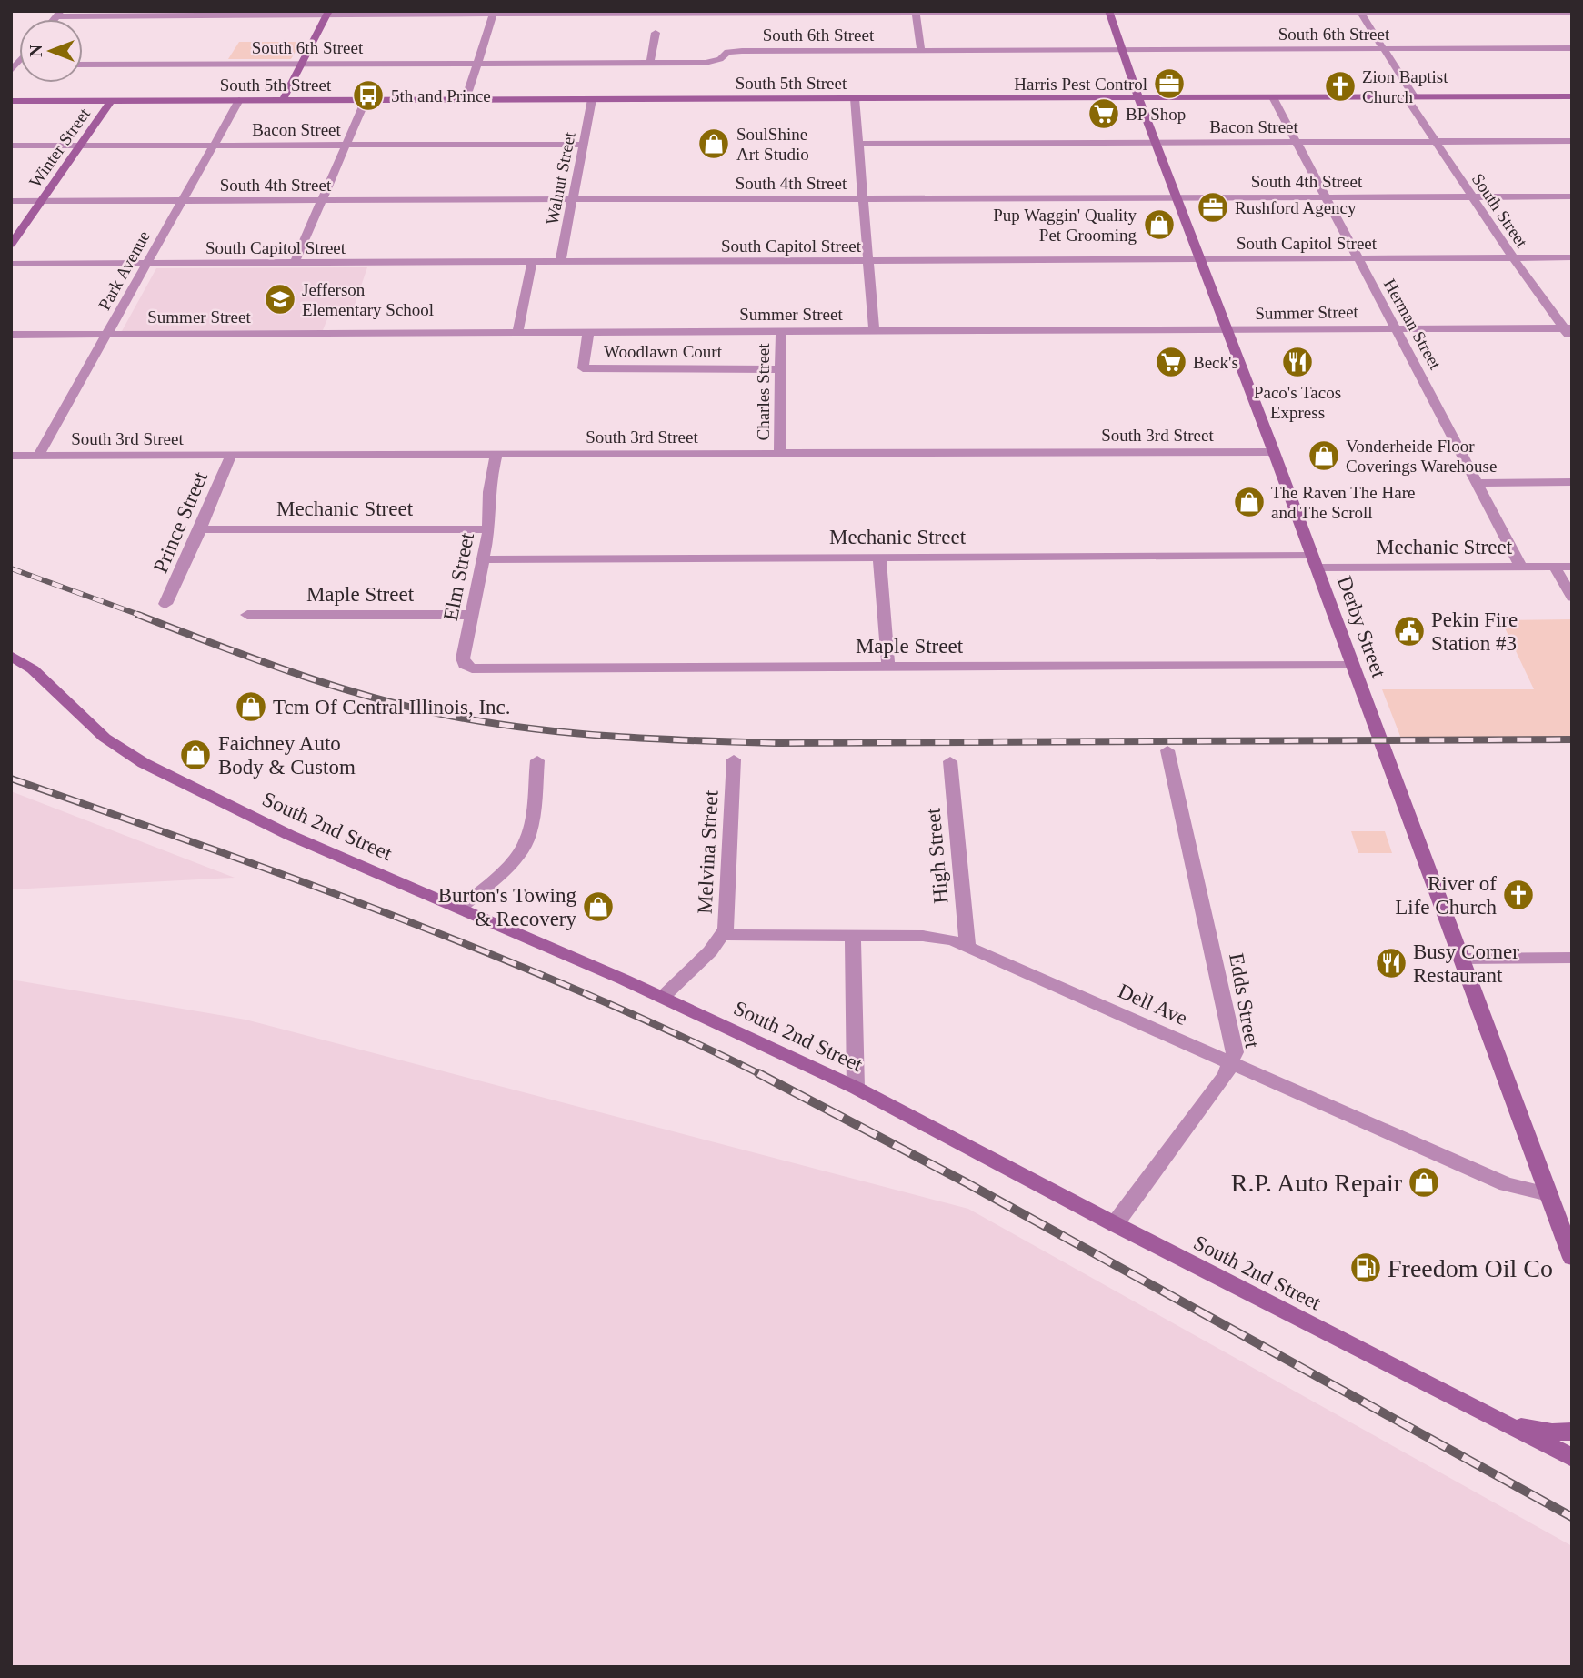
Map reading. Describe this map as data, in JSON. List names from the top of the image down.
{
  "streets": {
    "main road": [
      "South 5th Street",
      "Winter Street",
      "Derby Street",
      "South 2nd Street"
    ],
    "street": [
      "South 6th Street",
      "Bacon Street",
      "Walnut Street",
      "South 4th Street",
      "South Street",
      "South Capitol Street",
      "Park Avenue",
      "Summer Street",
      "Herman Street",
      "Woodlawn Court",
      "Charles Street",
      "South 3rd Street",
      "Mechanic Street",
      "Prince Street",
      "Elm Street",
      "Maple Street",
      "Melvina Street",
      "High Street",
      "Edds Street",
      "Dell Ave"
    ]
  },
  "crossings": [
    ["South 6th Street", "South Street"],
    ["South 6th Street", "Derby Street"],
    ["South 5th Street", "Winter Street"],
    ["South 5th Street", "Walnut Street"],
    ["South 5th Street", "South Street"],
    ["South 5th Street", "Park Avenue"],
    ["South 5th Street", "Herman Street"],
    ["South 5th Street", "Derby Street"],
    ["Bacon Street", "Winter Street"],
    ["Bacon Street", "Walnut Street"],
    ["Bacon Street", "South Street"],
    ["Bacon Street", "Park Avenue"],
    ["Bacon Street", "Herman Street"],
    ["Bacon Street", "Derby Street"],
    ["Winter Street", "South 4th Street"],
    ["Walnut Street", "South 4th Street"],
    ["Walnut Street", "South Capitol Street"],
    ["South 4th Street", "South Street"],
    ["South 4th Street", "Park Avenue"],
    ["South 4th Street", "Herman Street"],
    ["South 4th Street", "Derby Street"],
    ["South Street", "South Capitol Street"],
    ["South Street", "Summer Street"],
    ["South Capitol Street", "Park Avenue"],
    ["South Capitol Street", "Herman Street"],
    ["South Capitol Street", "Derby Street"],
    ["Park Avenue", "Summer Street"],
    ["Park Avenue", "South 3rd Street"],
    ["Summer Street", "Herman Street"],
    ["Summer Street", "Woodlawn Court"],
    ["Summer Street", "Charles Street"],
    ["Summer Street", "Derby Street"],
    ["Herman Street", "Mechanic Street"],
    ["Woodlawn Court", "Charles Street"],
    ["Charles Street", "South 3rd Street"],
    ["South 3rd Street", "Prince Street"],
    ["South 3rd Street", "Elm Street"],
    ["South 3rd Street", "Derby Street"],
    ["Mechanic Street", "Prince Street"],
    ["Mechanic Street", "Elm Street"],
    ["Mechanic Street", "Derby Street"],
    ["Elm Street", "Maple Street"],
    ["Maple Street", "Derby Street"],
    ["Derby Street", "Dell Ave"],
    ["South 2nd Street", "Melvina Street"],
    ["South 2nd Street", "Edds Street"],
    ["Melvina Street", "Dell Ave"],
    ["High Street", "Dell Ave"],
    ["Edds Street", "Dell Ave"]
  ],
  "places": {
    "office": ["Harris Pest Control", "Rushford Agency"],
    "church": ["Zion Baptist Church", "River of Life Church"],
    "bus stop": ["5th and Prince"],
    "supermarket": ["BP Shop", "Beck's"],
    "shop": [
      "SoulShine Art Studio",
      "Pup Waggin' Quality Pet Grooming",
      "Vonderheide Floor Coverings Warehouse",
      "The Raven The Hare and The Scroll",
      "Tcm Of Central Illinois, Inc.",
      "Faichney Auto Body & Custom",
      "Burton's Towing & Recovery",
      "R.P. Auto Repair"
    ],
    "school or university": ["Jefferson Elementary School"],
    "restaurant": ["Paco's Tacos Express", "Busy Corner Restaurant"],
    "public building": ["Pekin Fire Station #3"],
    "fuel station": ["Freedom Oil Co"]
  },
  "north": "left"
}
